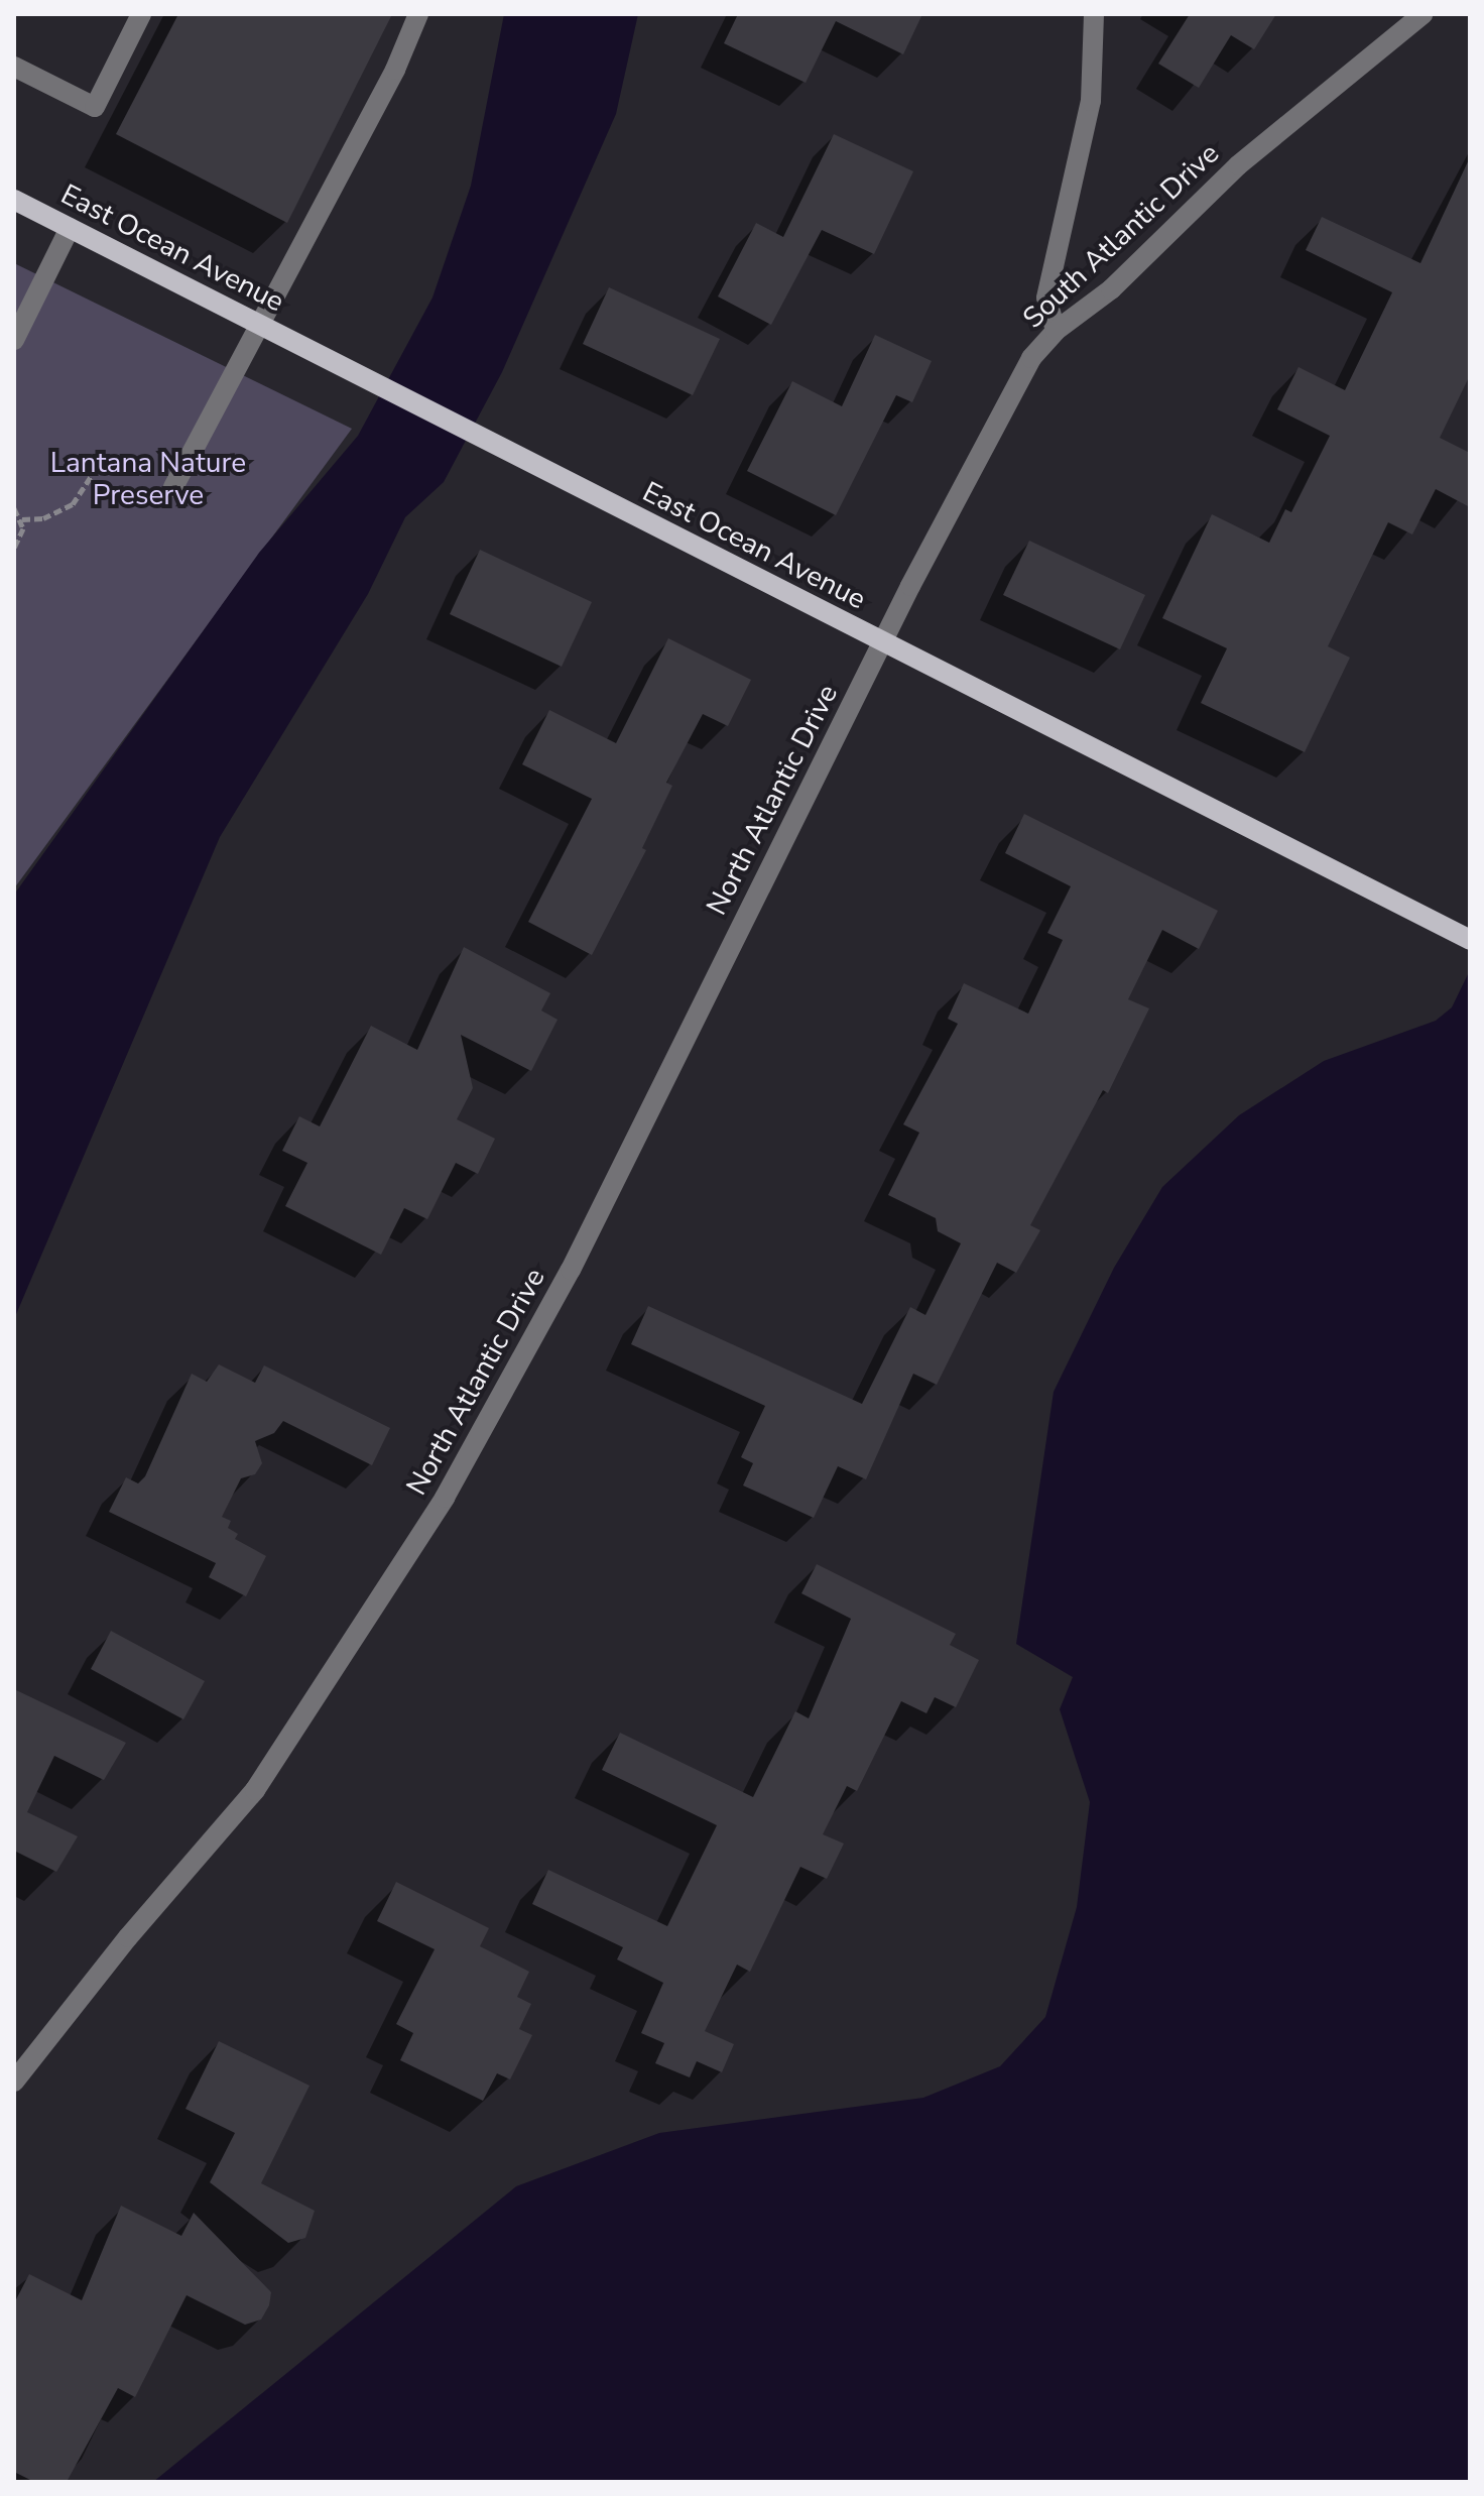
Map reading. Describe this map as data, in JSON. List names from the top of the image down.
{
  "streets": {
    "main road": ["East Ocean Avenue"],
    "street": ["South Atlantic Drive", "North Atlantic Drive"]
  },
  "crossings": [
    ["South Atlantic Drive", "East Ocean Avenue"],
    ["South Atlantic Drive", "North Atlantic Drive"],
    ["East Ocean Avenue", "North Atlantic Drive"]
  ],
  "parks": ["Lantana Nature Preserve"]
}
